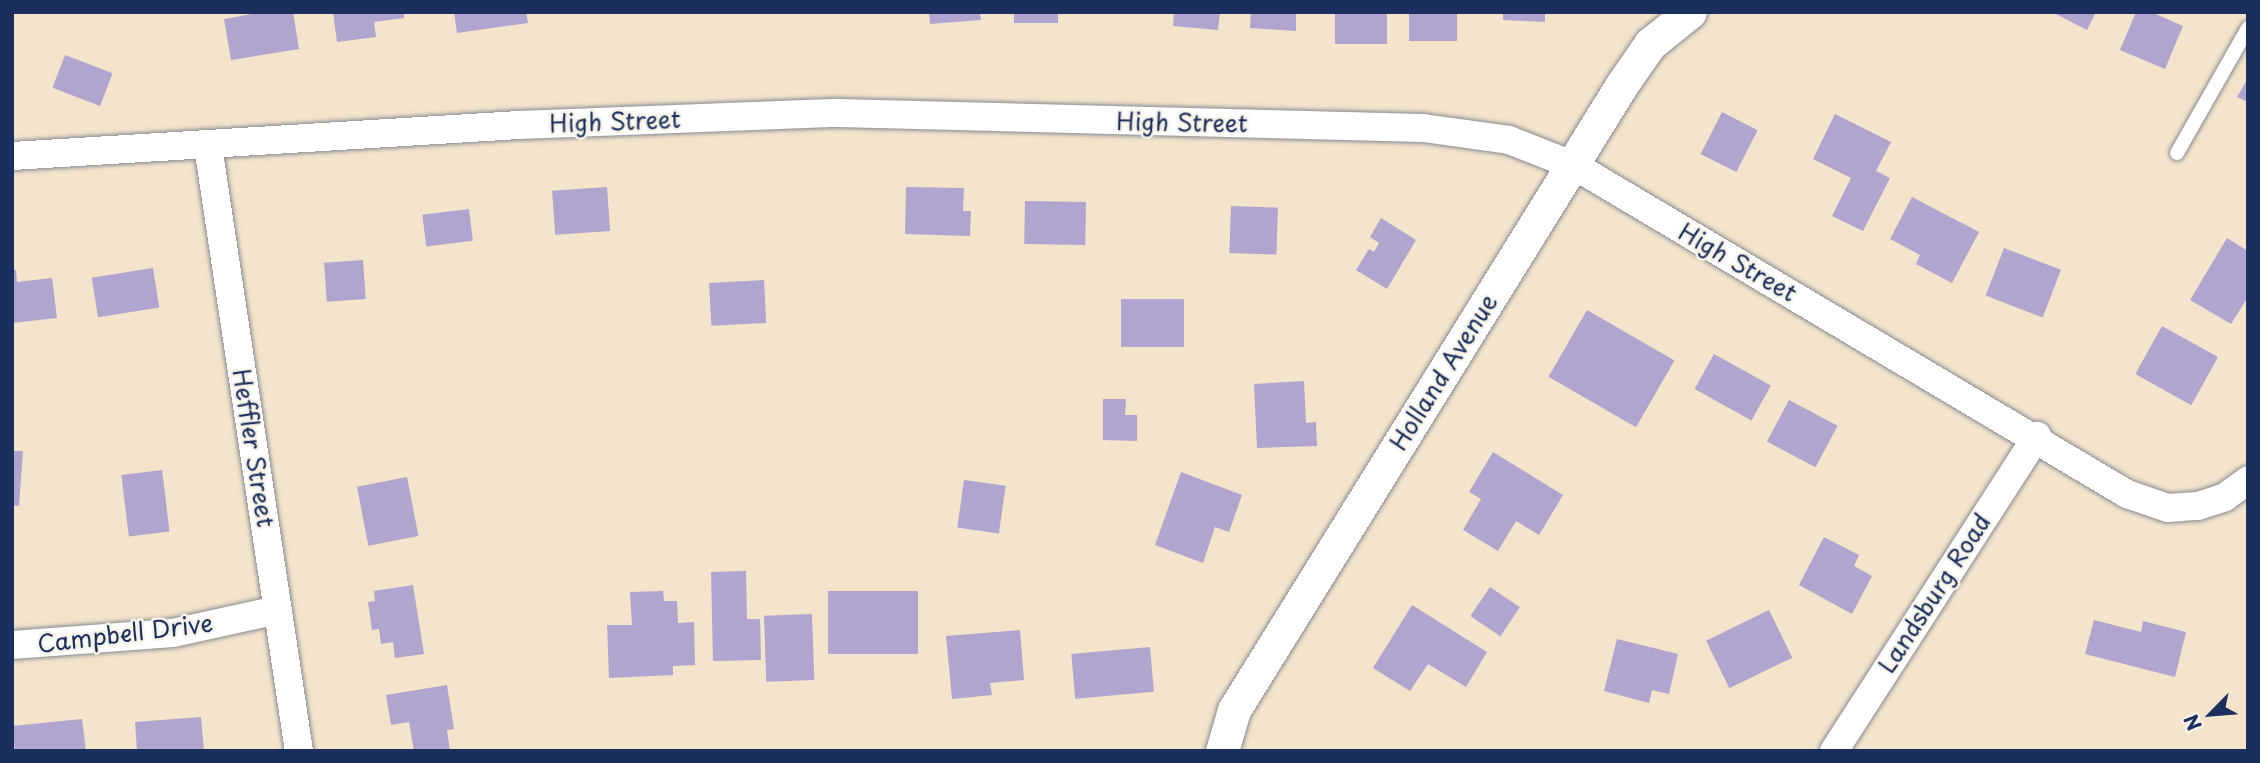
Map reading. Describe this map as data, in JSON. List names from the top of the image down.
{
  "streets": {
    "street": [
      "High Street",
      "Holland Avenue",
      "Heffler Street",
      "Landsburg Road",
      "Campbell Drive"
    ]
  },
  "crossings": [
    ["High Street", "Holland Avenue"],
    ["High Street", "Heffler Street"],
    ["High Street", "Landsburg Road"],
    ["Heffler Street", "Campbell Drive"]
  ],
  "north": "bottom left"
}
